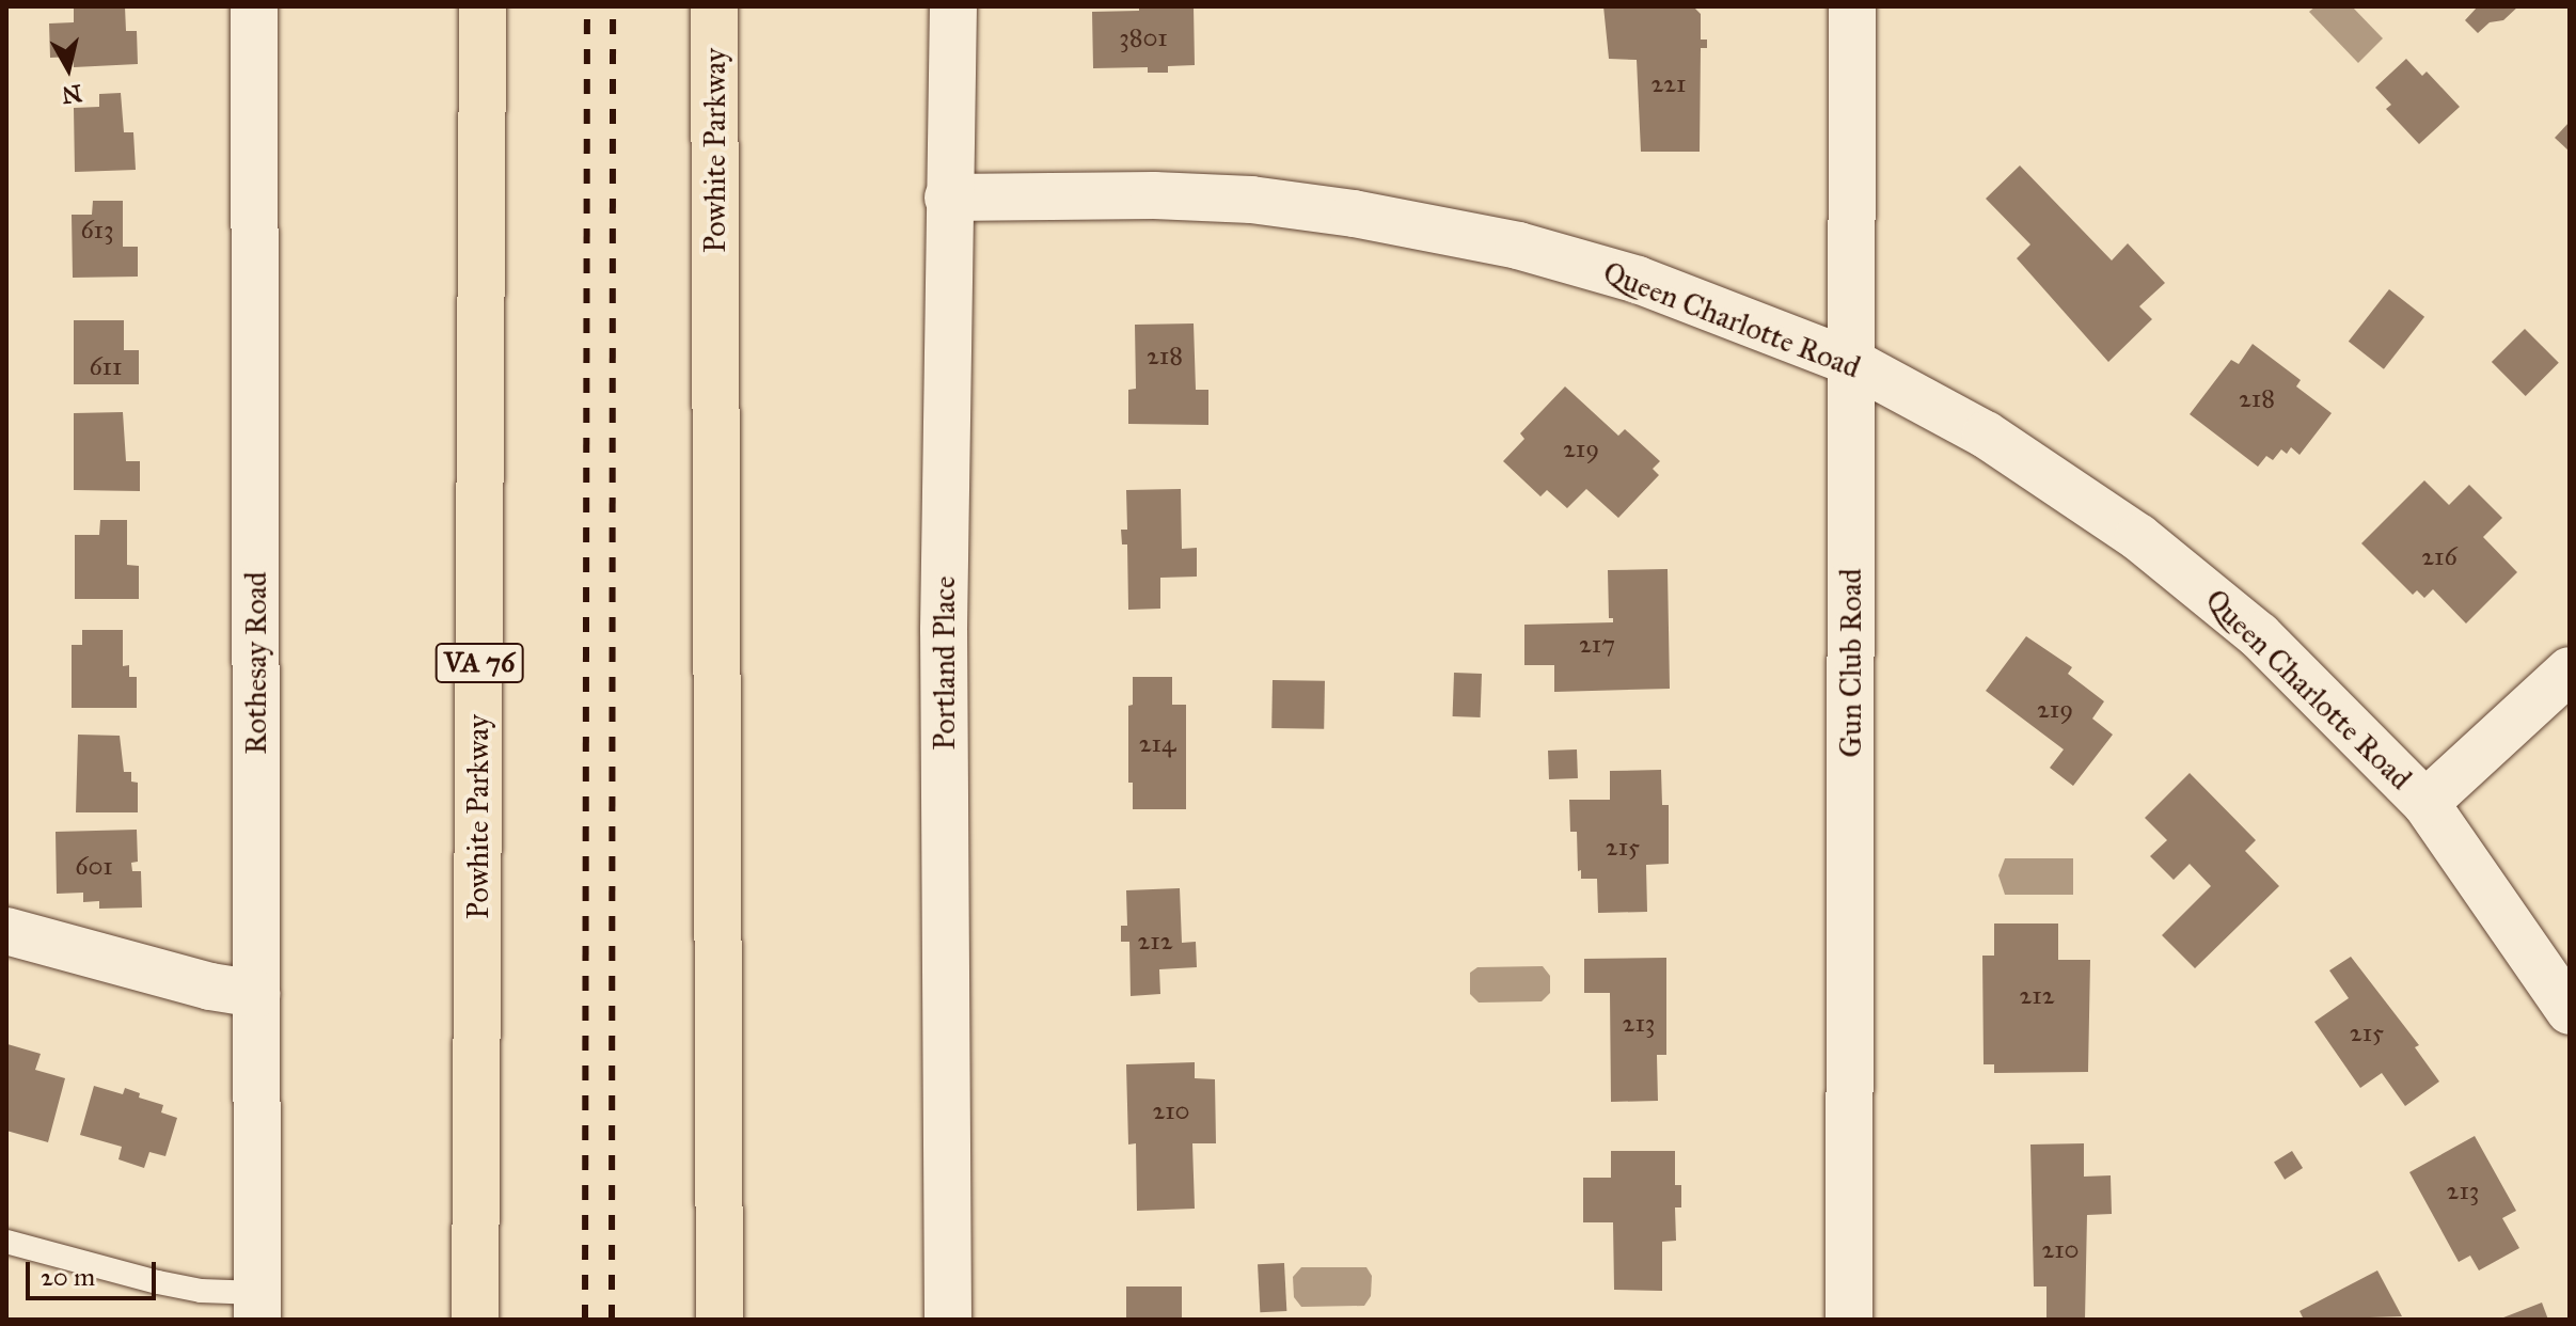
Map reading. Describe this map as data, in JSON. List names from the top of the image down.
{
  "streets": {
    "highway": ["Powhite Parkway", "VA 76"],
    "street": [
      "Queen Charlotte Road",
      "Rothesay Road",
      "Portland Place",
      "Gun Club Road"
    ]
  },
  "crossings": [
    ["Queen Charlotte Road", "Portland Place"],
    ["Queen Charlotte Road", "Gun Club Road"]
  ],
  "house_numbers": [
    "3801",
    "221",
    "613",
    "218",
    "611",
    "218",
    "219",
    "216",
    "217",
    "219",
    "214",
    "215",
    "601",
    "212",
    "212",
    "213",
    "215",
    "210",
    "213",
    "210"
  ],
  "scale_bar": "20 m",
  "north": "bottom"
}
